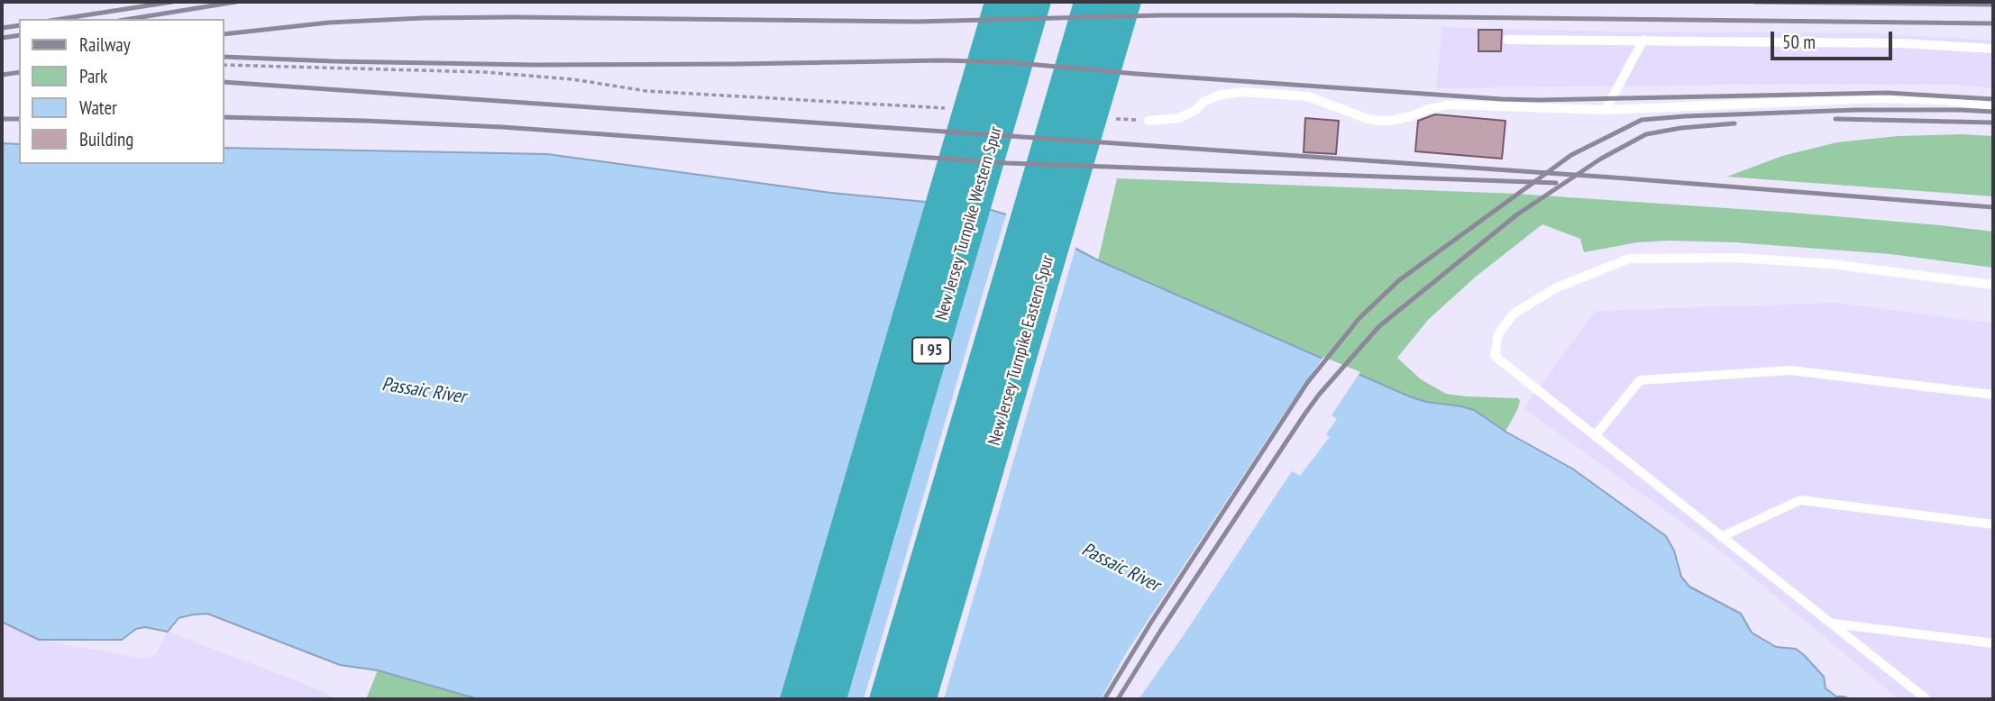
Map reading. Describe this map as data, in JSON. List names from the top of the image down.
{
  "streets": {
    "highway": ["New Jersey Turnpike Western Spur", "I 95", "New Jersey Turnpike Eastern Spur"]
  },
  "water": ["Passaic River"],
  "legend": [
    "Railway",
    "Park",
    "Water",
    "Building"
  ],
  "scale_bar": "50 m"
}
